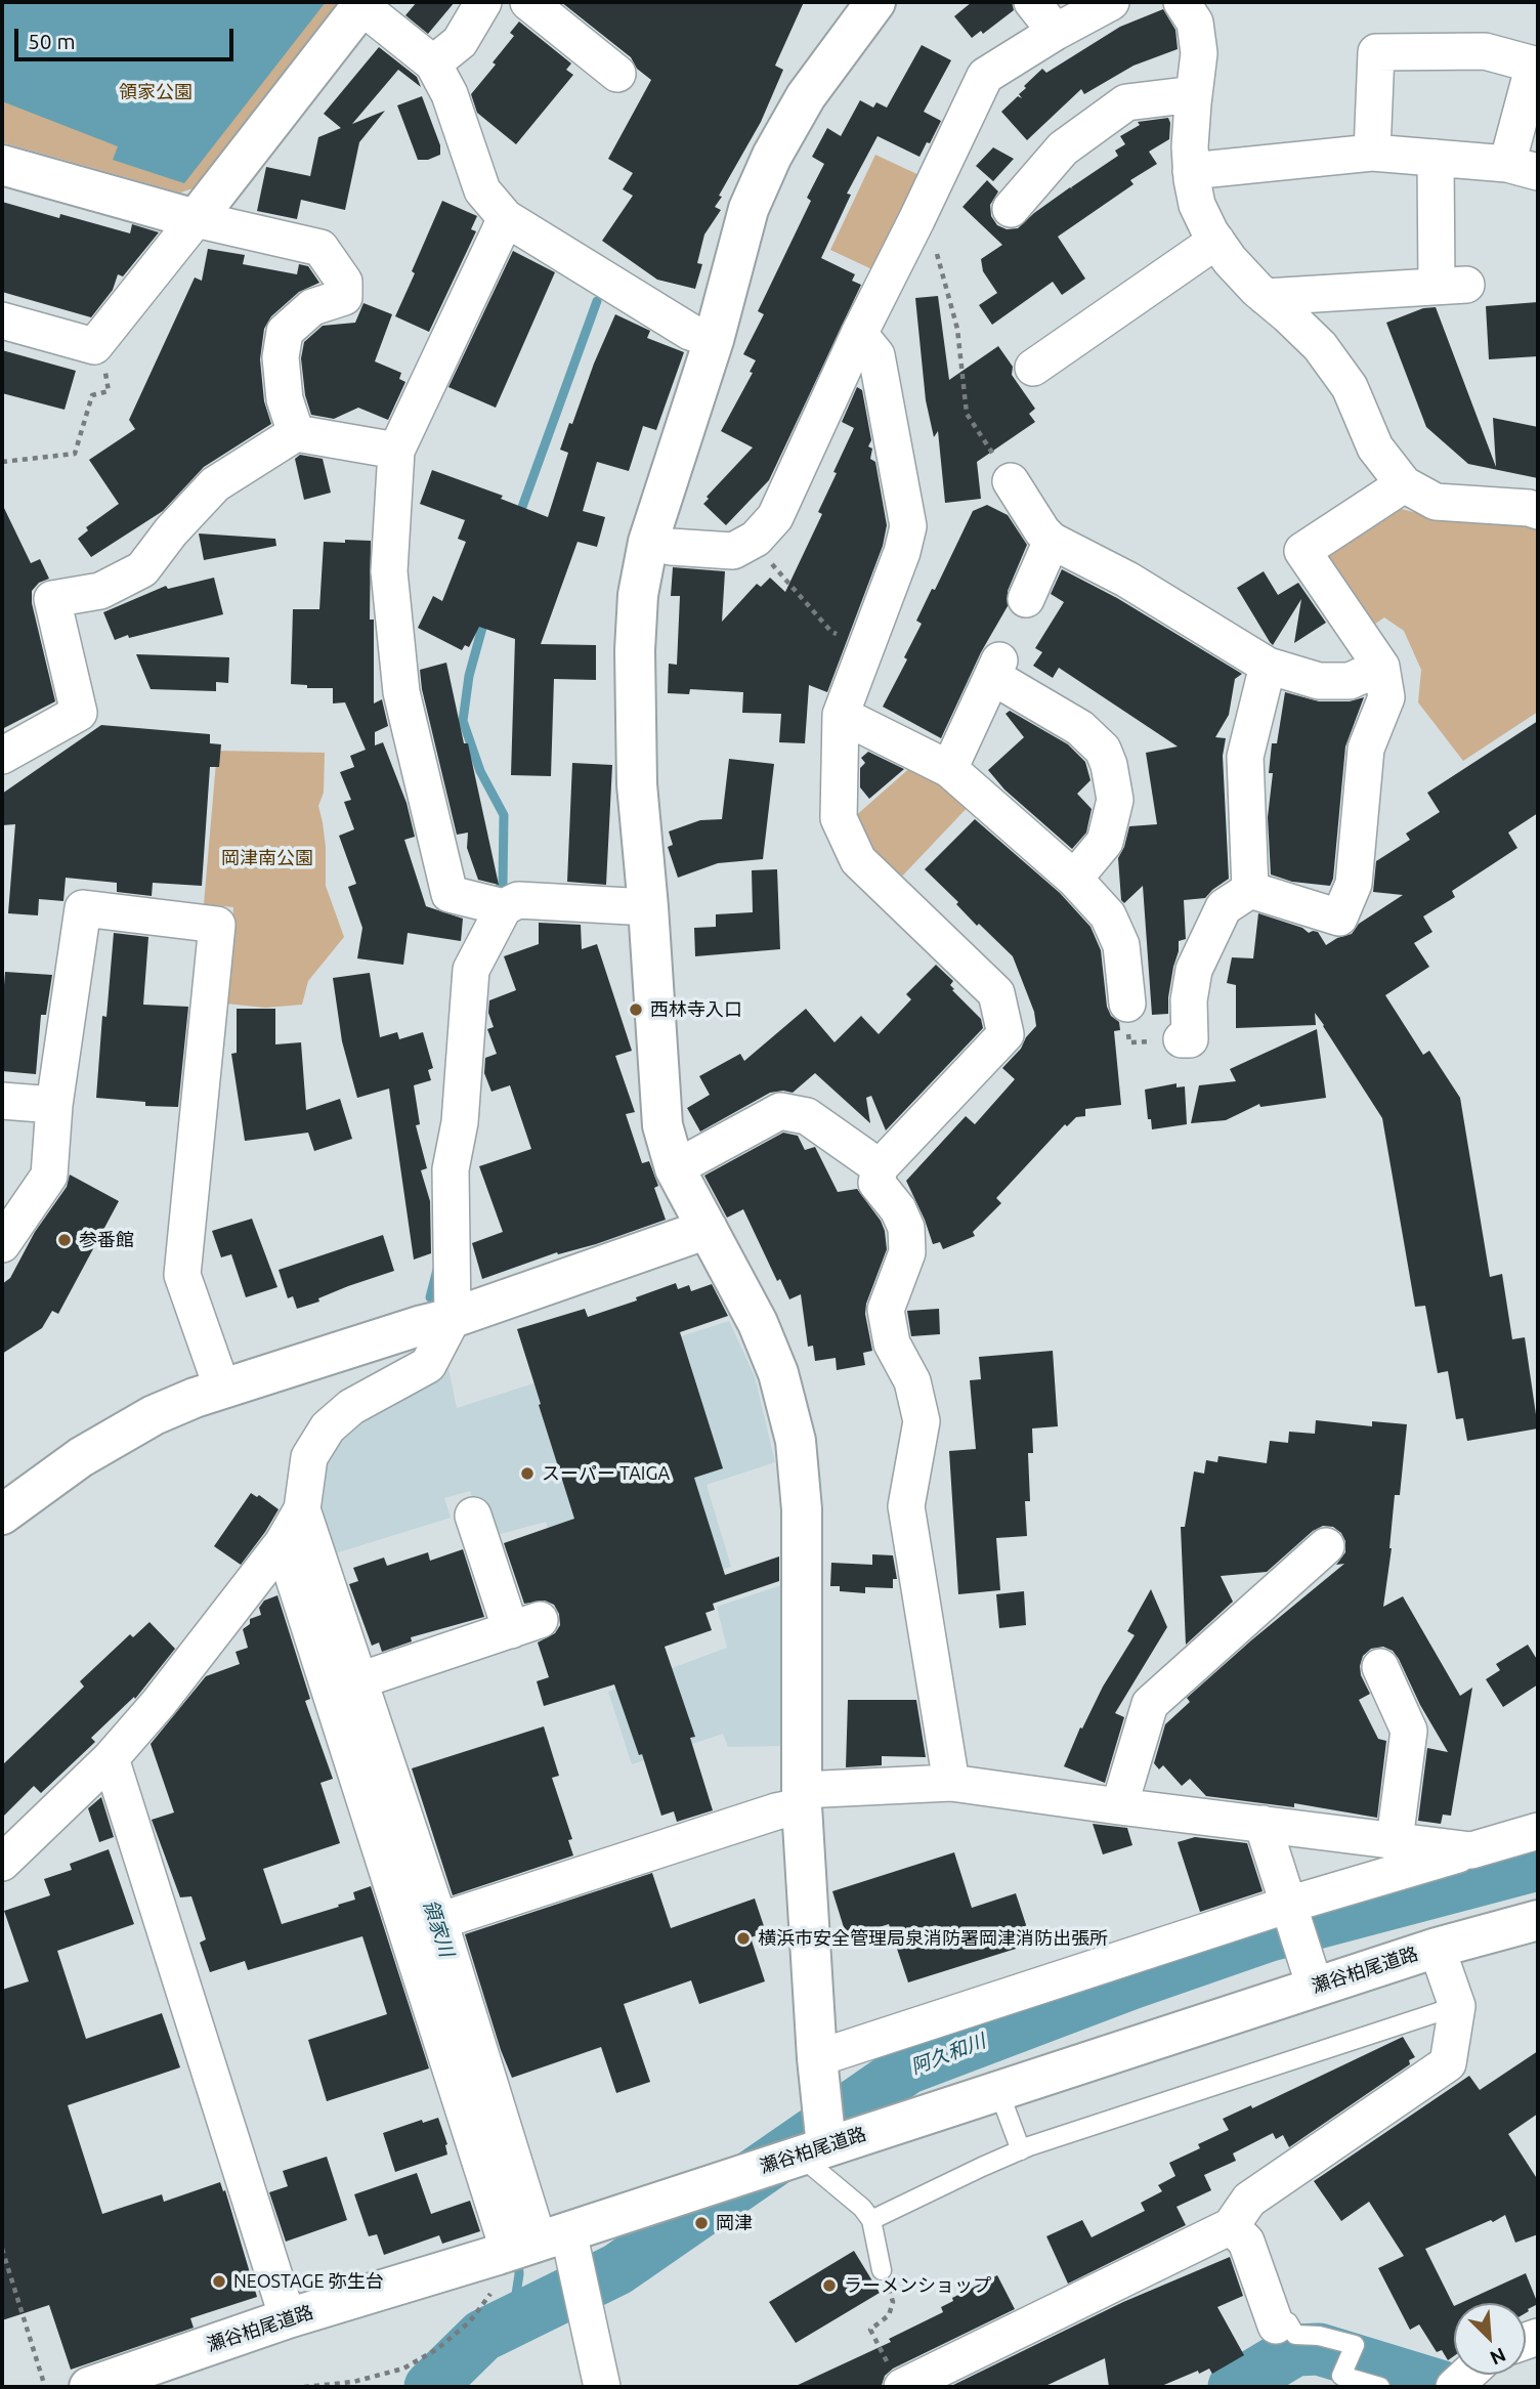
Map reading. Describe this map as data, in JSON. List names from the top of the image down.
{
  "streets": {
    "street": ["瀬谷柏尾道路"]
  },
  "water": ["領家川", "阿久和川"],
  "parks": ["領家公園", "岡津南公園"],
  "places": [
    "西林寺入口",
    "参番館",
    "スーパー TAIGA",
    "横浜市安全管理局泉消防署岡津消防出張所",
    "岡津",
    "NEOSTAGE 弥生台",
    "ラーメンショップ"
  ],
  "scale_bar": "50 m",
  "north": "bottom right"
}
